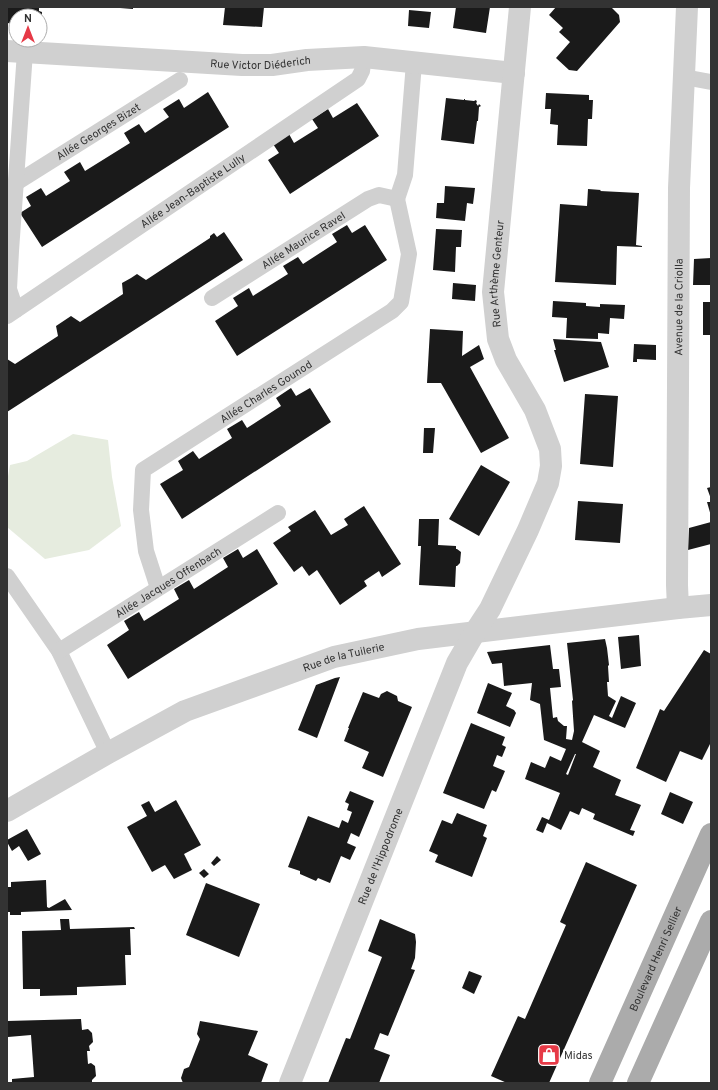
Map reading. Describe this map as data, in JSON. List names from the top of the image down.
{
  "streets": {
    "main road": ["Boulevard Henri Sellier"],
    "street": [
      "Rue Victor Diéderich",
      "Rue Arthème Genteur",
      "Avenue de la Criolla",
      "Rue de la Tuilerie",
      "Rue de l'Hippodrome"
    ],
    "lane": [
      "Allée Georges Bizet",
      "Allée Jean-Baptiste Lully",
      "Allée Maurice Ravel",
      "Allée Charles Gounod",
      "Allée Jacques Offenbach"
    ]
  },
  "crossings": [
    ["Rue Victor Diéderich", "Allée Jean-Baptiste Lully"],
    ["Rue Victor Diéderich", "Rue Arthème Genteur"],
    ["Allée Maurice Ravel", "Allée Charles Gounod"],
    ["Rue Arthème Genteur", "Rue de la Tuilerie"],
    ["Rue Arthème Genteur", "Rue de l'Hippodrome"],
    ["Avenue de la Criolla", "Rue de la Tuilerie"],
    ["Allée Charles Gounod", "Allée Jacques Offenbach"],
    ["Rue de la Tuilerie", "Rue de l'Hippodrome"]
  ],
  "places": {
    "shop": ["Midas"]
  },
  "north": "top"
}
